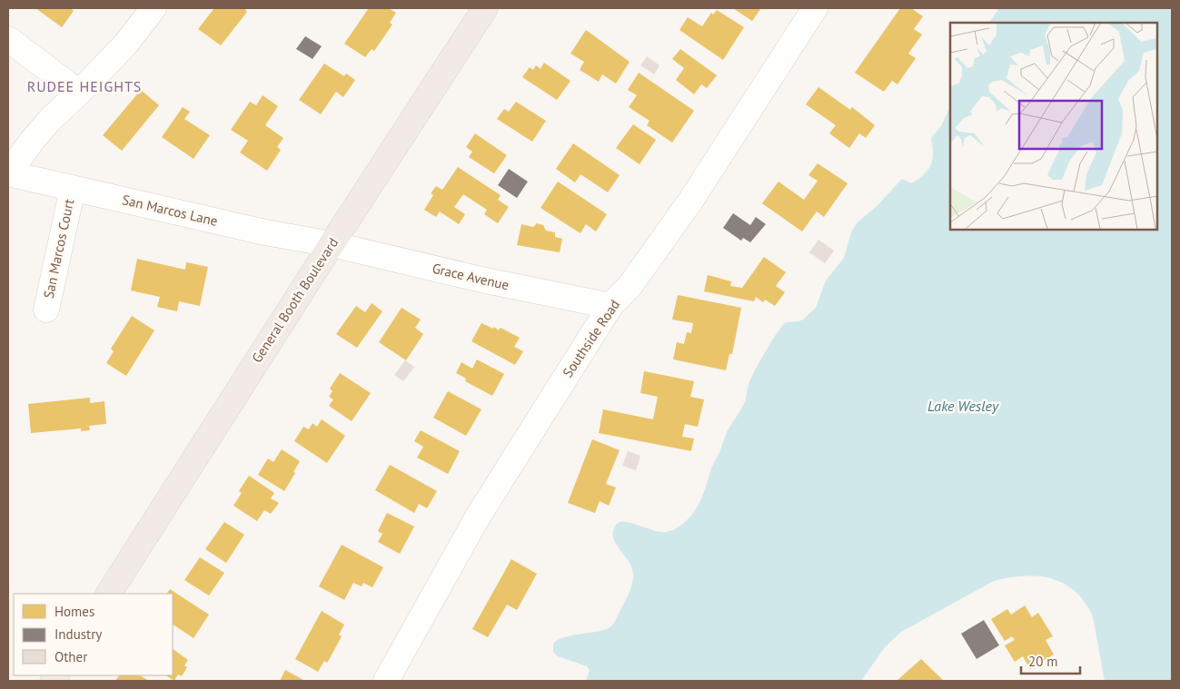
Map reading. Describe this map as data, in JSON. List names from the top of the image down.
{
  "streets": {
    "highway": ["General Booth Boulevard"],
    "street": [
      "San Marcos Lane",
      "San Marcos Court",
      "Grace Avenue",
      "Southside Road"
    ]
  },
  "crossings": [
    ["San Marcos Lane", "San Marcos Court"],
    ["San Marcos Lane", "Grace Avenue"],
    ["San Marcos Lane", "General Booth Boulevard"],
    ["Grace Avenue", "General Booth Boulevard"],
    ["Grace Avenue", "Southside Road"]
  ],
  "districts": ["RUDEE HEIGHTS"],
  "water": ["Lake Wesley"],
  "legend": ["Homes", "Industry", "Other"],
  "scale_bar": "20 m"
}
